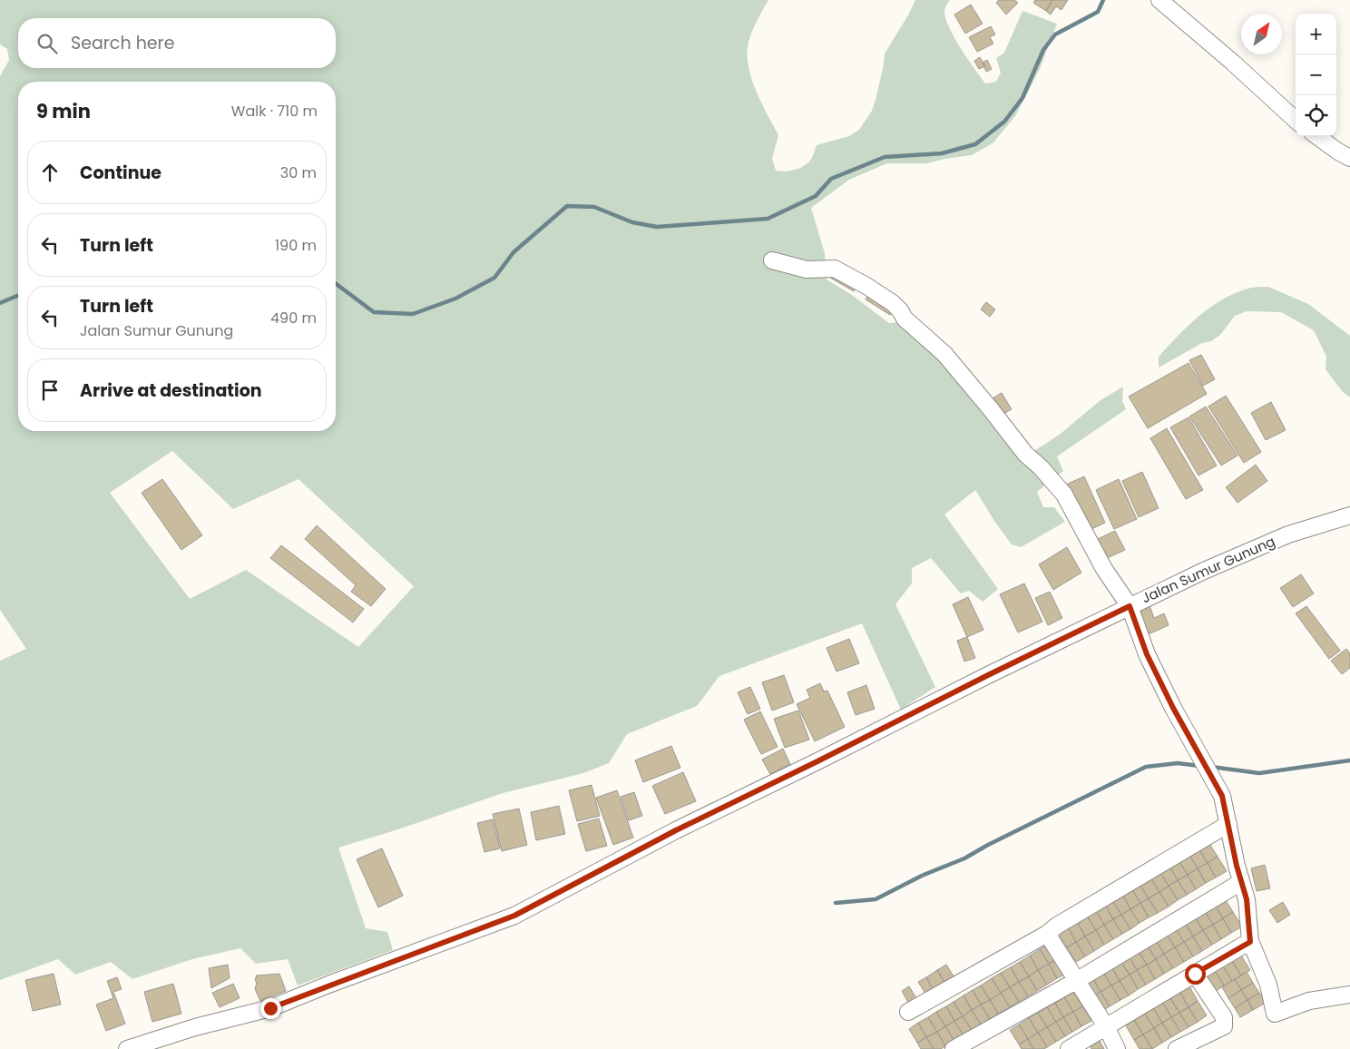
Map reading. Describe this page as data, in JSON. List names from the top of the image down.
{
  "streets": {
    "street": ["Jalan Sumur Gunung"]
  },
  "north": "top right",
  "page": {
    "map_buttons": ["+", "−"],
    "search": "Search here",
    "heading": ["9 min", "Walk · 710 m"],
    "list": [
      ["Continue", "30 m"],
      ["Turn left", "190 m"],
      ["Turn left", "Jalan Sumur Gunung", "490 m"],
      "Arrive at destination"
    ]
  }
}
